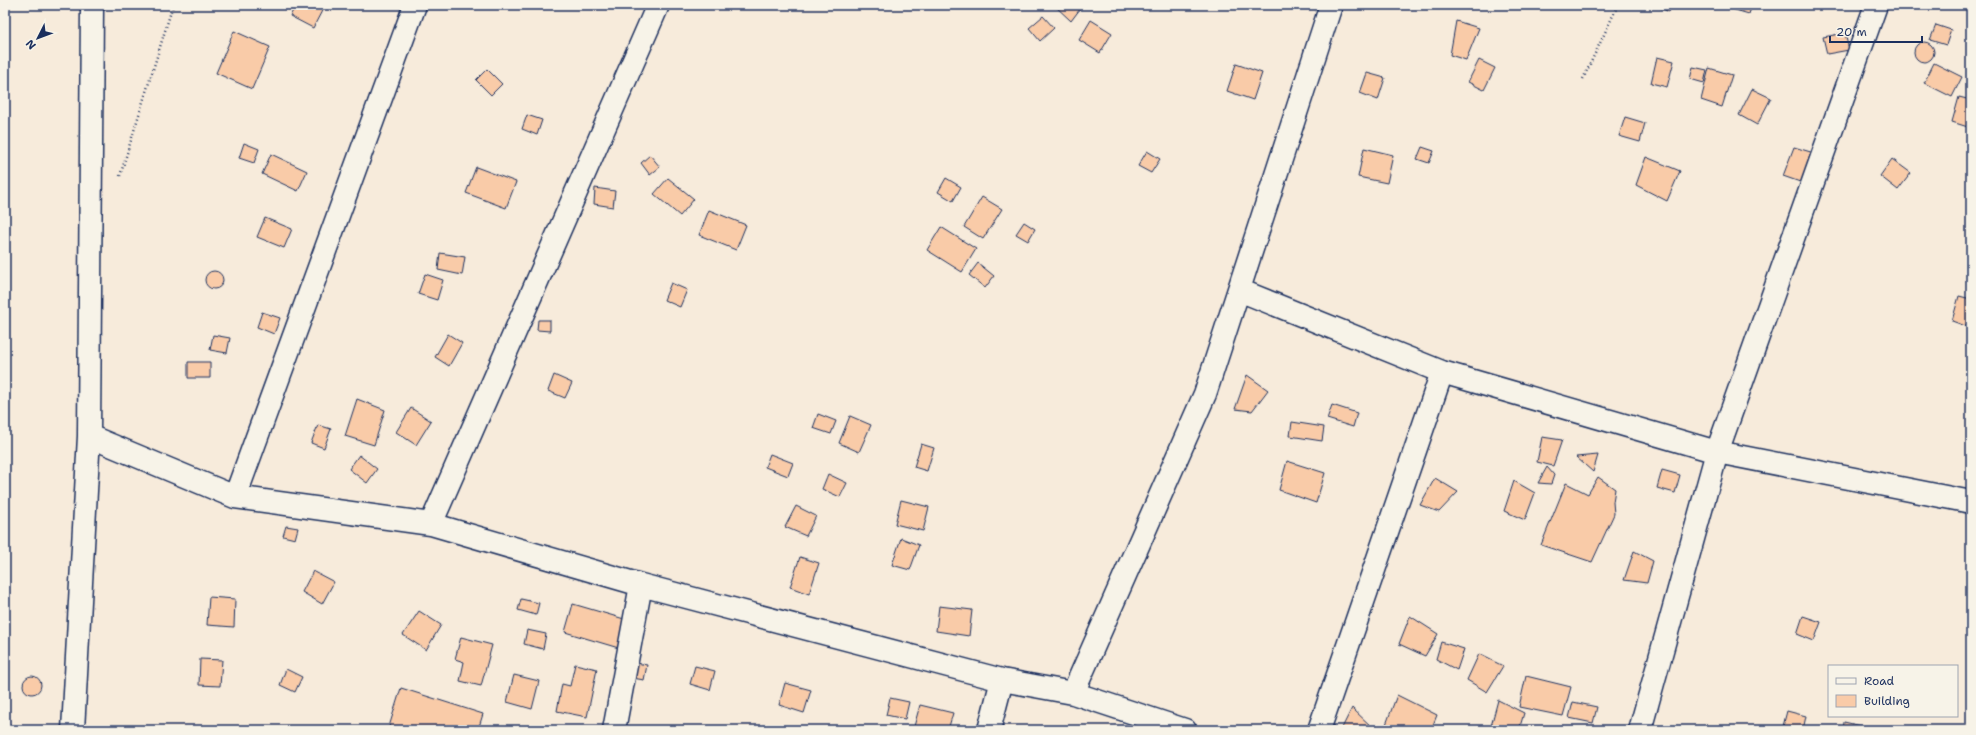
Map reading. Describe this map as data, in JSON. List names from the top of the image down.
{
  "legend": ["Road", "Building"],
  "scale_bar": "20 m",
  "north": "bottom left"
}
